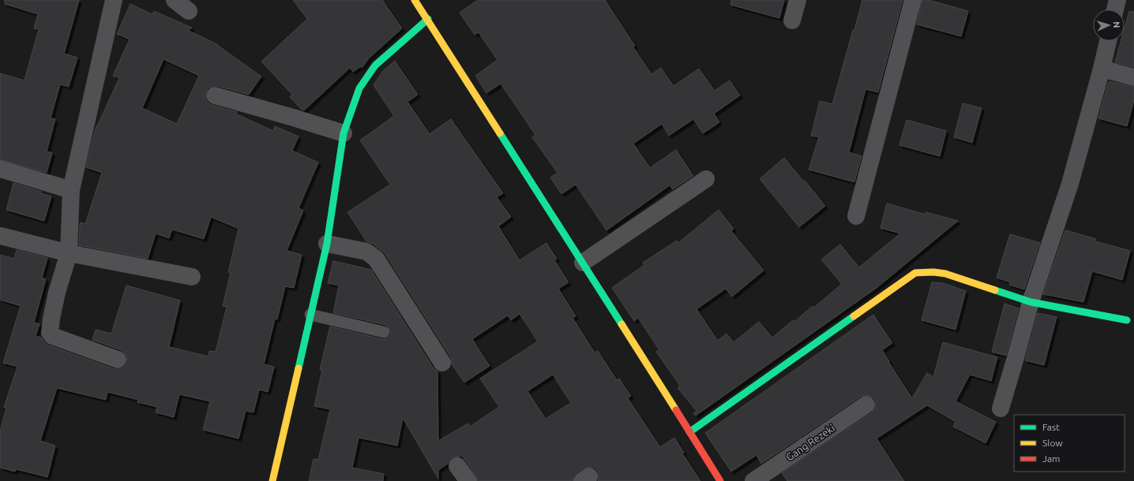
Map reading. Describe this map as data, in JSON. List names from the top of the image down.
{
  "streets": {
    "street": ["Gang Rezeki"]
  },
  "legend": ["Fast", "Slow", "Jam"],
  "north": "right"
}
